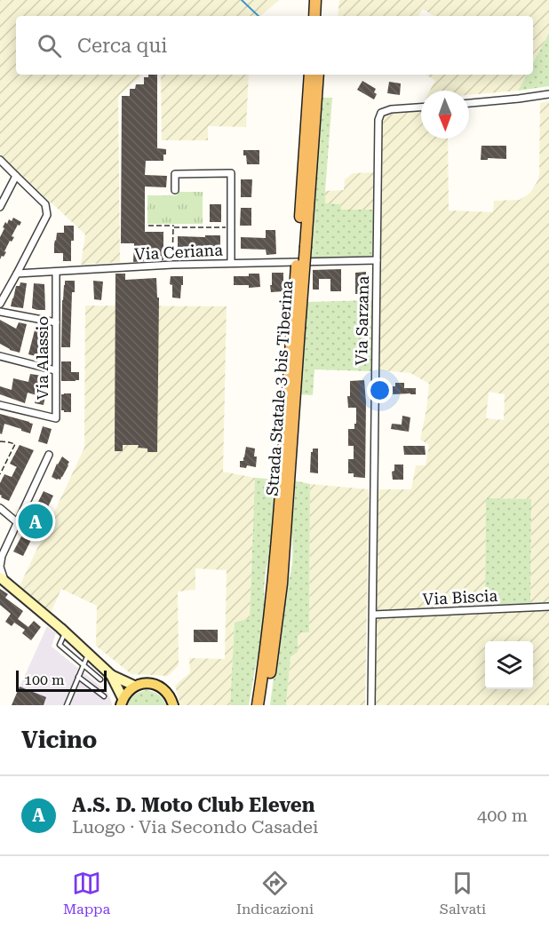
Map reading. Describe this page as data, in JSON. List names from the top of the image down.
{
  "streets": {
    "highway": ["Strada Statale 3 bis Tiberina"],
    "street": [
      "Via Ceriana",
      "Via Sarzana",
      "Via Alassio",
      "Via Biscia"
    ]
  },
  "crossings": [
    ["Via Ceriana", "Via Sarzana"],
    ["Via Ceriana", "Via Alassio"],
    ["Via Sarzana", "Via Biscia"]
  ],
  "scale_bar": "100 m",
  "north": "bottom",
  "page": {
    "search": "Cerca qui",
    "pins": "A",
    "scale": "100 m",
    "heading": "Vicino",
    "list": [
      {
        "mark": "A",
        "name": "A.S. D. Moto Club Eleven",
        "note": "Luogo · Via Secondo Casadei",
        "value": "400 m"
      }
    ],
    "nav": ["Mappa", "Indicazioni", "Salvati"]
  }
}
